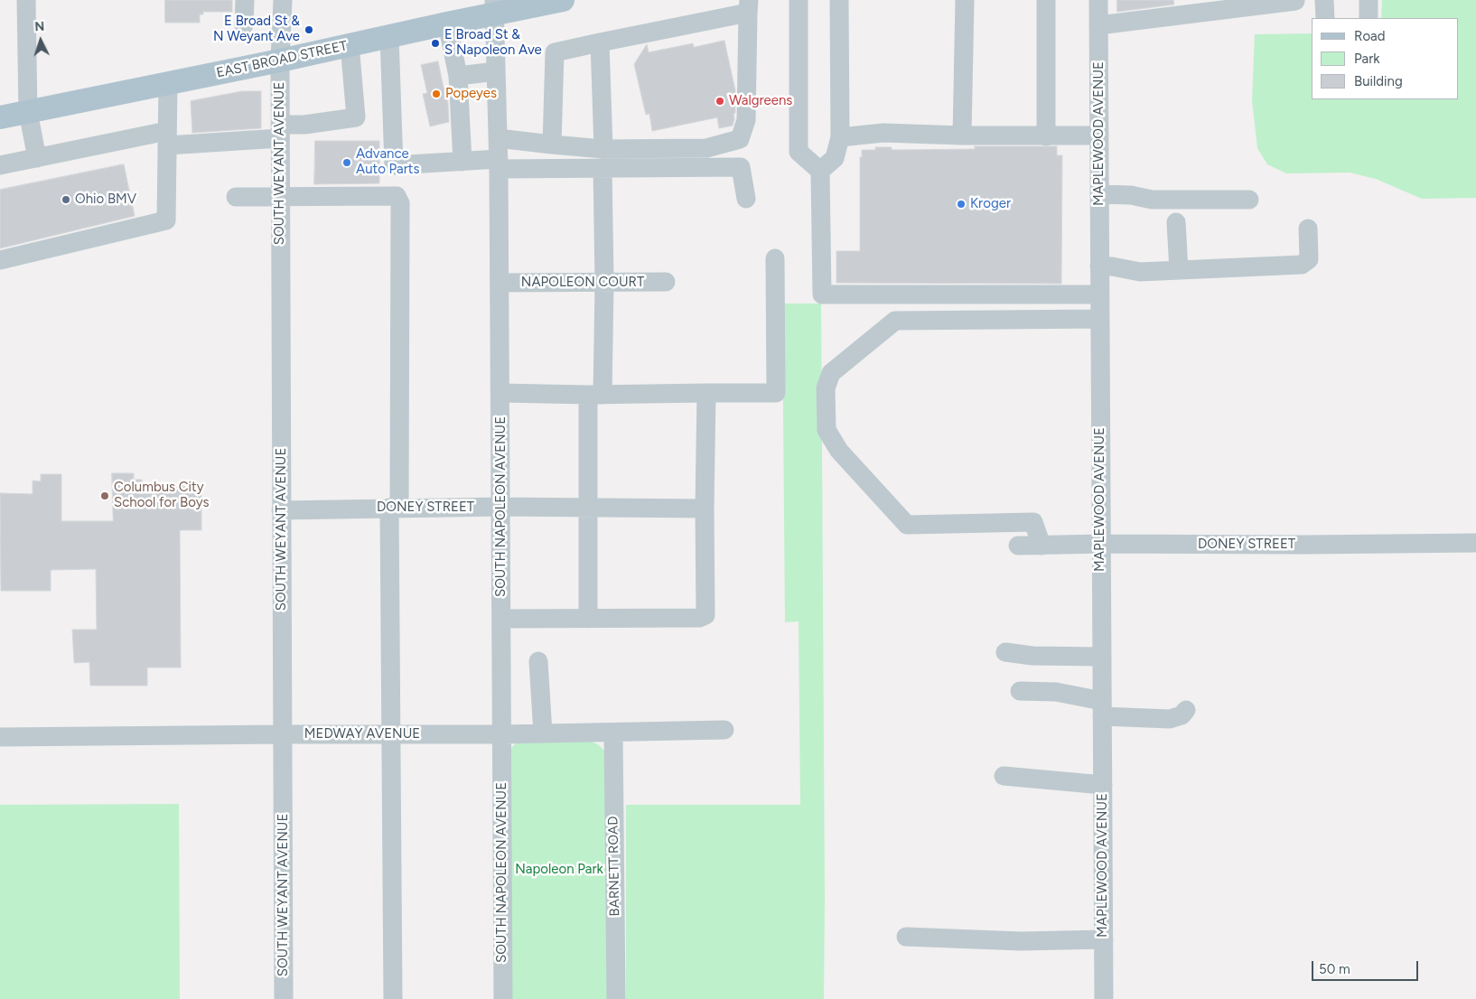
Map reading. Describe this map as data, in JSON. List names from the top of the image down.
{
  "streets": {
    "main road": ["EAST BROAD STREET"],
    "street": [
      "MAPLEWOOD AVENUE",
      "SOUTH WEYANT AVENUE",
      "NAPOLEON COURT",
      "SOUTH NAPOLEON AVENUE",
      "DONEY STREET",
      "MEDWAY AVENUE",
      "BARNETT ROAD"
    ]
  },
  "crossings": [
    ["EAST BROAD STREET", "SOUTH WEYANT AVENUE"],
    ["EAST BROAD STREET", "SOUTH NAPOLEON AVENUE"],
    ["MAPLEWOOD AVENUE", "DONEY STREET"],
    ["SOUTH WEYANT AVENUE", "DONEY STREET"],
    ["SOUTH WEYANT AVENUE", "MEDWAY AVENUE"],
    ["NAPOLEON COURT", "SOUTH NAPOLEON AVENUE"],
    ["SOUTH NAPOLEON AVENUE", "DONEY STREET"],
    ["SOUTH NAPOLEON AVENUE", "MEDWAY AVENUE"],
    ["MEDWAY AVENUE", "BARNETT ROAD"]
  ],
  "parks": ["Napoleon Park"],
  "places": [
    "E Broad St & N Weyant Ave",
    "E Broad St & S Napoleon Ave",
    "Popeyes",
    "Walgreens",
    "Advance Auto Parts",
    "Ohio BMV",
    "Kroger",
    "Columbus City School for Boys"
  ],
  "legend": ["Road", "Park", "Building"],
  "scale_bar": "50 m",
  "north": "top"
}
